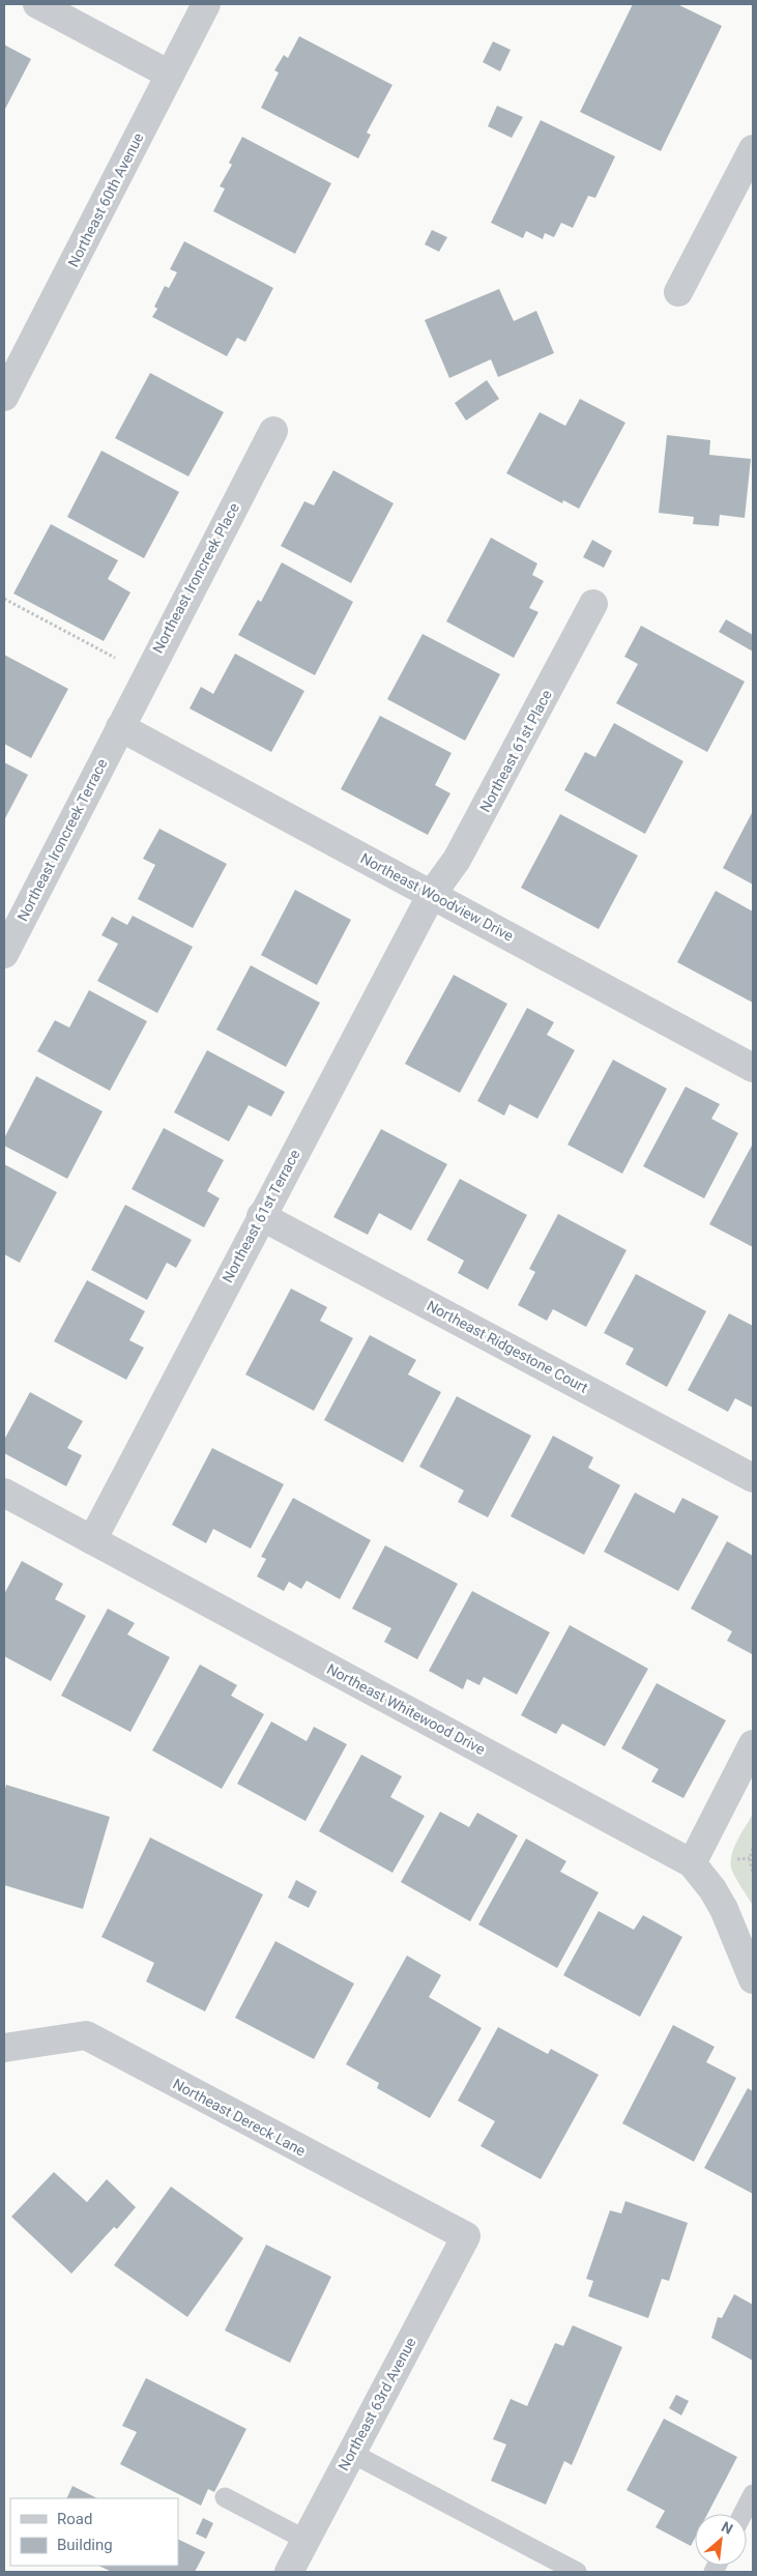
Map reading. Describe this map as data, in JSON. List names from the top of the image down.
{
  "streets": {
    "street": [
      "Northeast 60th Avenue",
      "Northeast Ironcreek Place",
      "Northeast 61st Place",
      "Northeast Ironcreek Terrace",
      "Northeast Woodview Drive",
      "Northeast 61st Terrace",
      "Northeast Ridgestone Court",
      "Northeast Whitewood Drive",
      "Northeast Dereck Lane",
      "Northeast 63rd Avenue"
    ]
  },
  "crossings": [
    ["Northeast Ironcreek Place", "Northeast Ironcreek Terrace"],
    ["Northeast Ironcreek Place", "Northeast Woodview Drive"],
    ["Northeast 61st Place", "Northeast Woodview Drive"],
    ["Northeast 61st Place", "Northeast 61st Terrace"],
    ["Northeast Ironcreek Terrace", "Northeast Woodview Drive"],
    ["Northeast Woodview Drive", "Northeast 61st Terrace"],
    ["Northeast 61st Terrace", "Northeast Ridgestone Court"],
    ["Northeast 61st Terrace", "Northeast Whitewood Drive"],
    ["Northeast Dereck Lane", "Northeast 63rd Avenue"]
  ],
  "legend": ["Road", "Building"],
  "north": "top right"
}
